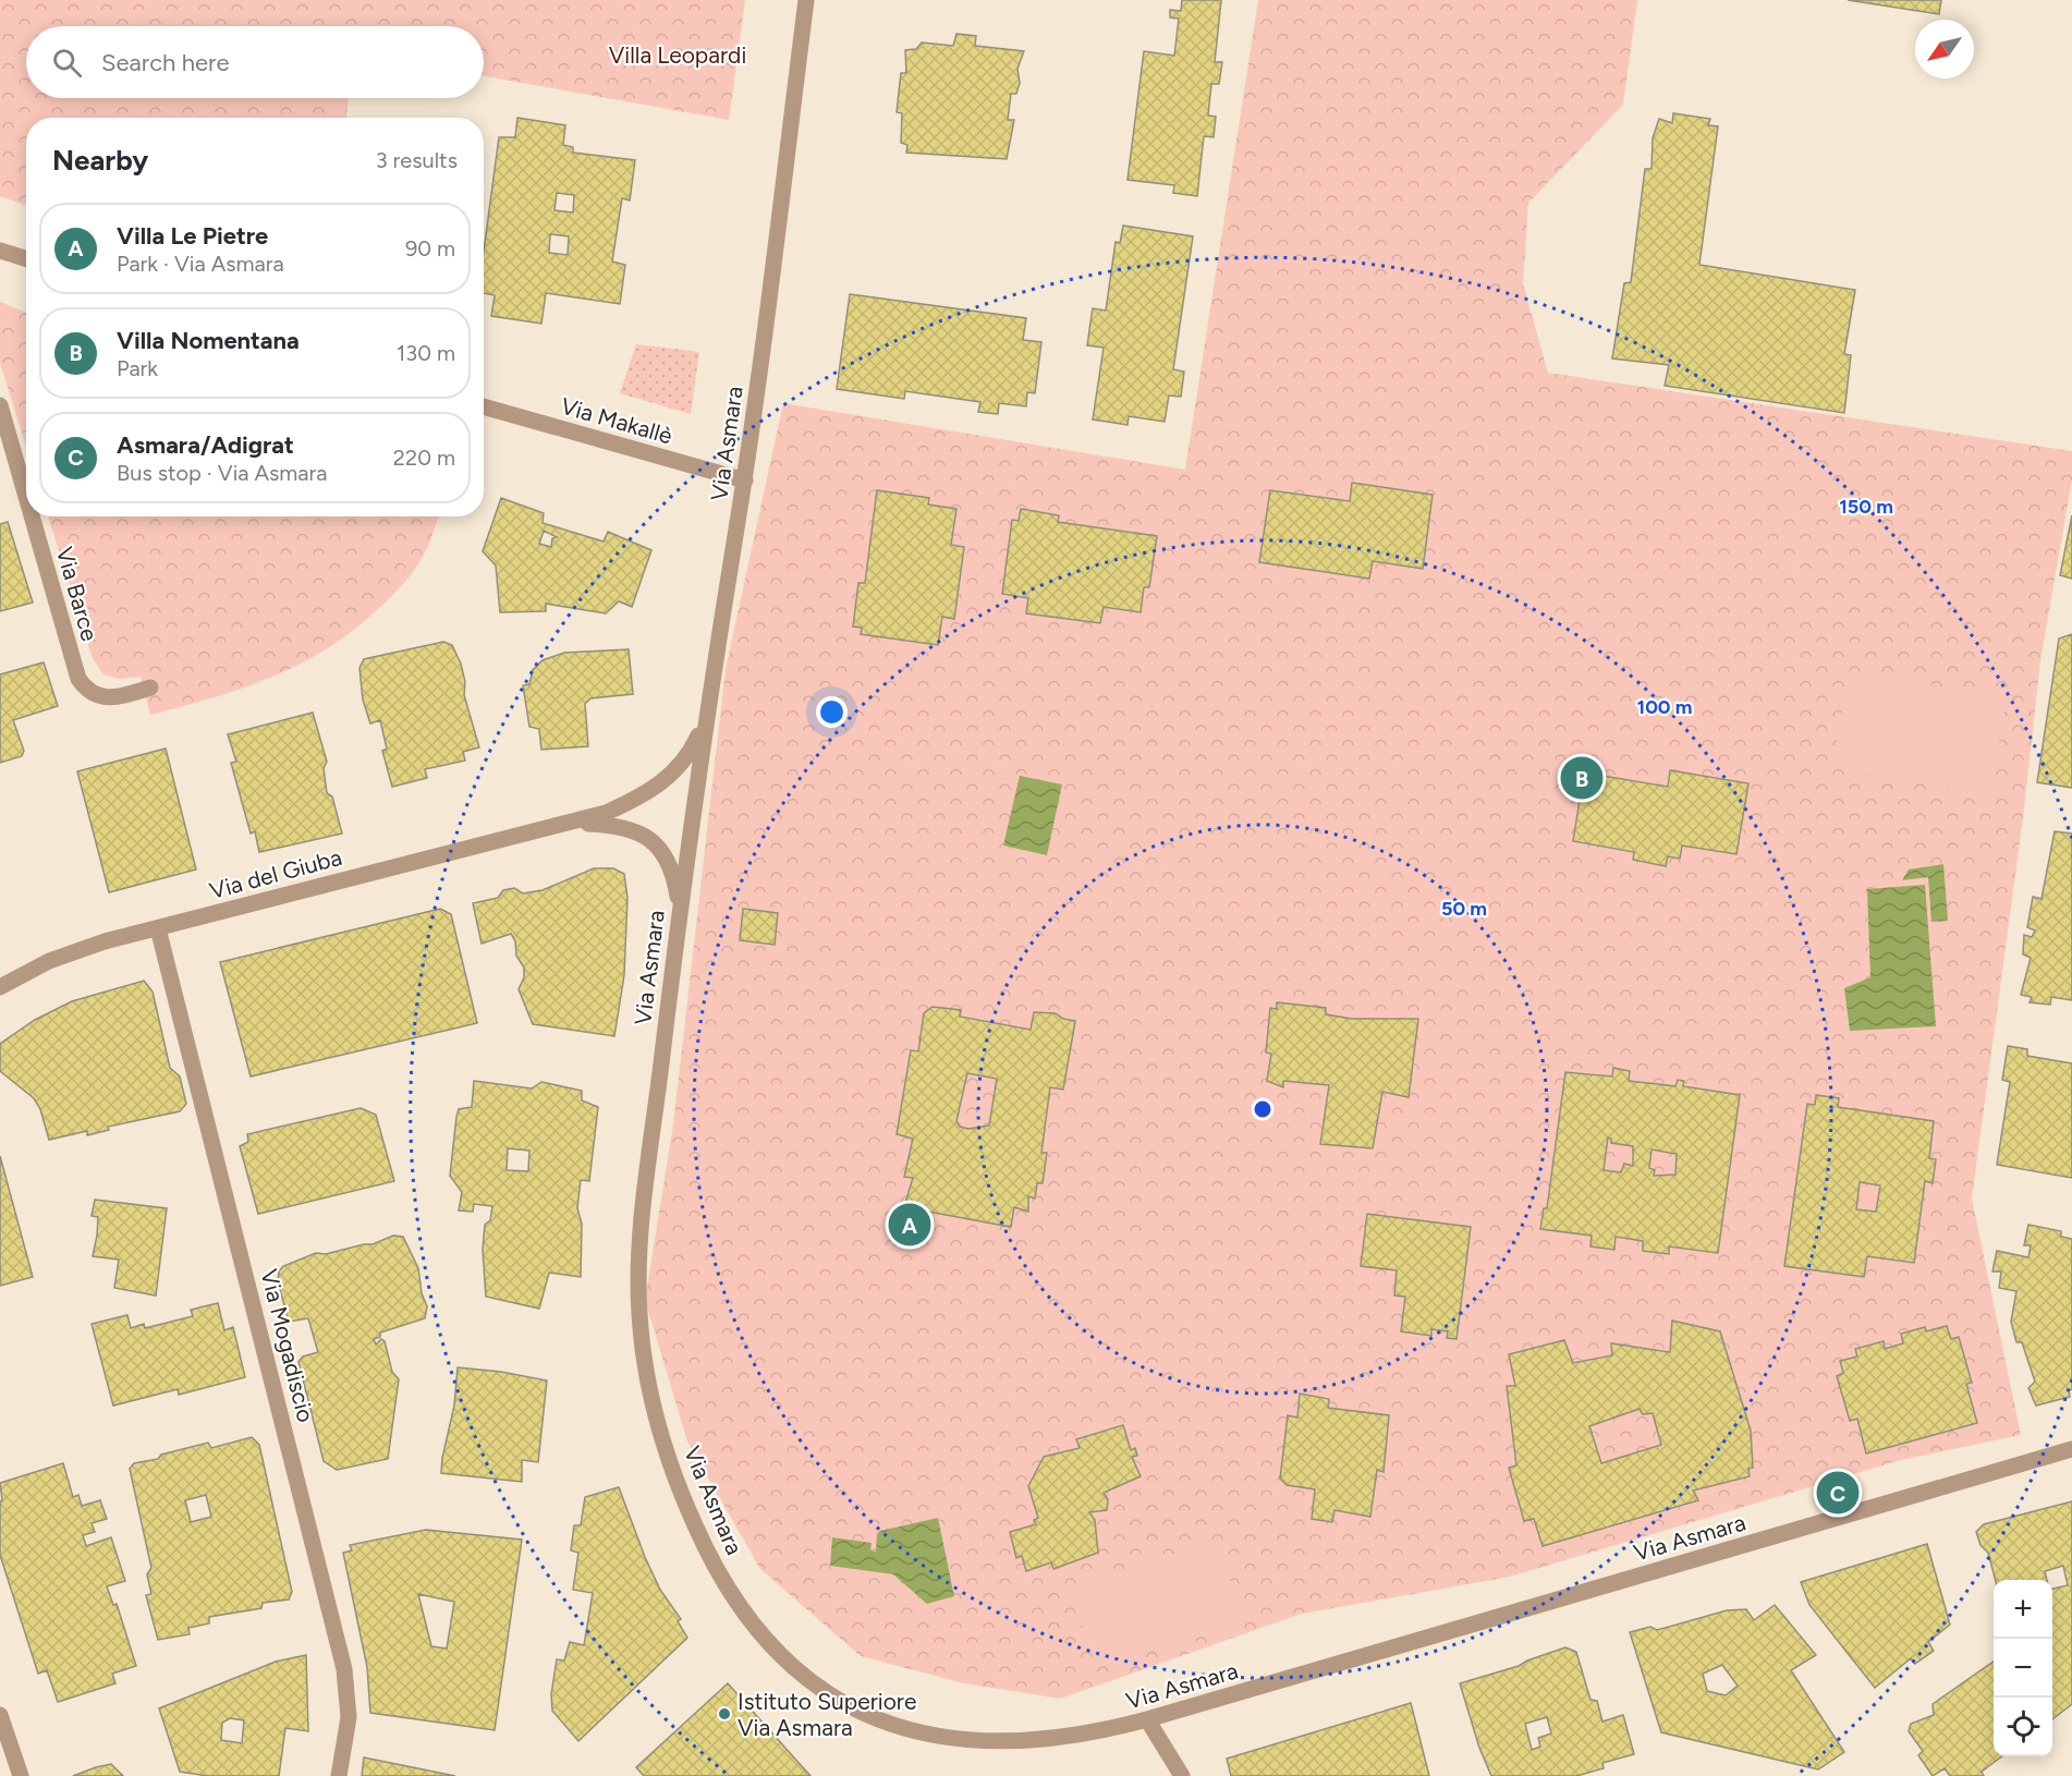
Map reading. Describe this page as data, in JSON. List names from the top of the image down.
{
  "streets": {
    "street": [
      "Via Makallè",
      "Via Asmara",
      "Via Barce",
      "Via del Giuba",
      "Via Mogadiscio"
    ]
  },
  "crossings": [
    ["Via Makallè", "Via Asmara"],
    ["Via Asmara", "Via del Giuba"],
    ["Via del Giuba", "Via Mogadiscio"]
  ],
  "parks": ["Villa Leopardi"],
  "places": ["Istituto Superiore Via Asmara"],
  "north": "bottom left",
  "page": {
    "search": "Search here",
    "heading": ["Nearby", "3 results"],
    "list": [
      {
        "mark": "A",
        "name": "Villa Le Pietre",
        "note": "Park · Via Asmara",
        "value": "90 m"
      },
      {
        "mark": "B",
        "name": "Villa Nomentana",
        "note": "Park",
        "value": "130 m"
      },
      {
        "mark": "C",
        "name": "Asmara/Adigrat",
        "note": "Bus stop · Via Asmara",
        "value": "220 m"
      }
    ],
    "pins": ["B", "A", "C"],
    "map_buttons": ["+", "−"]
  },
  "rings": ["150 m", "100 m", "50 m"]
}
